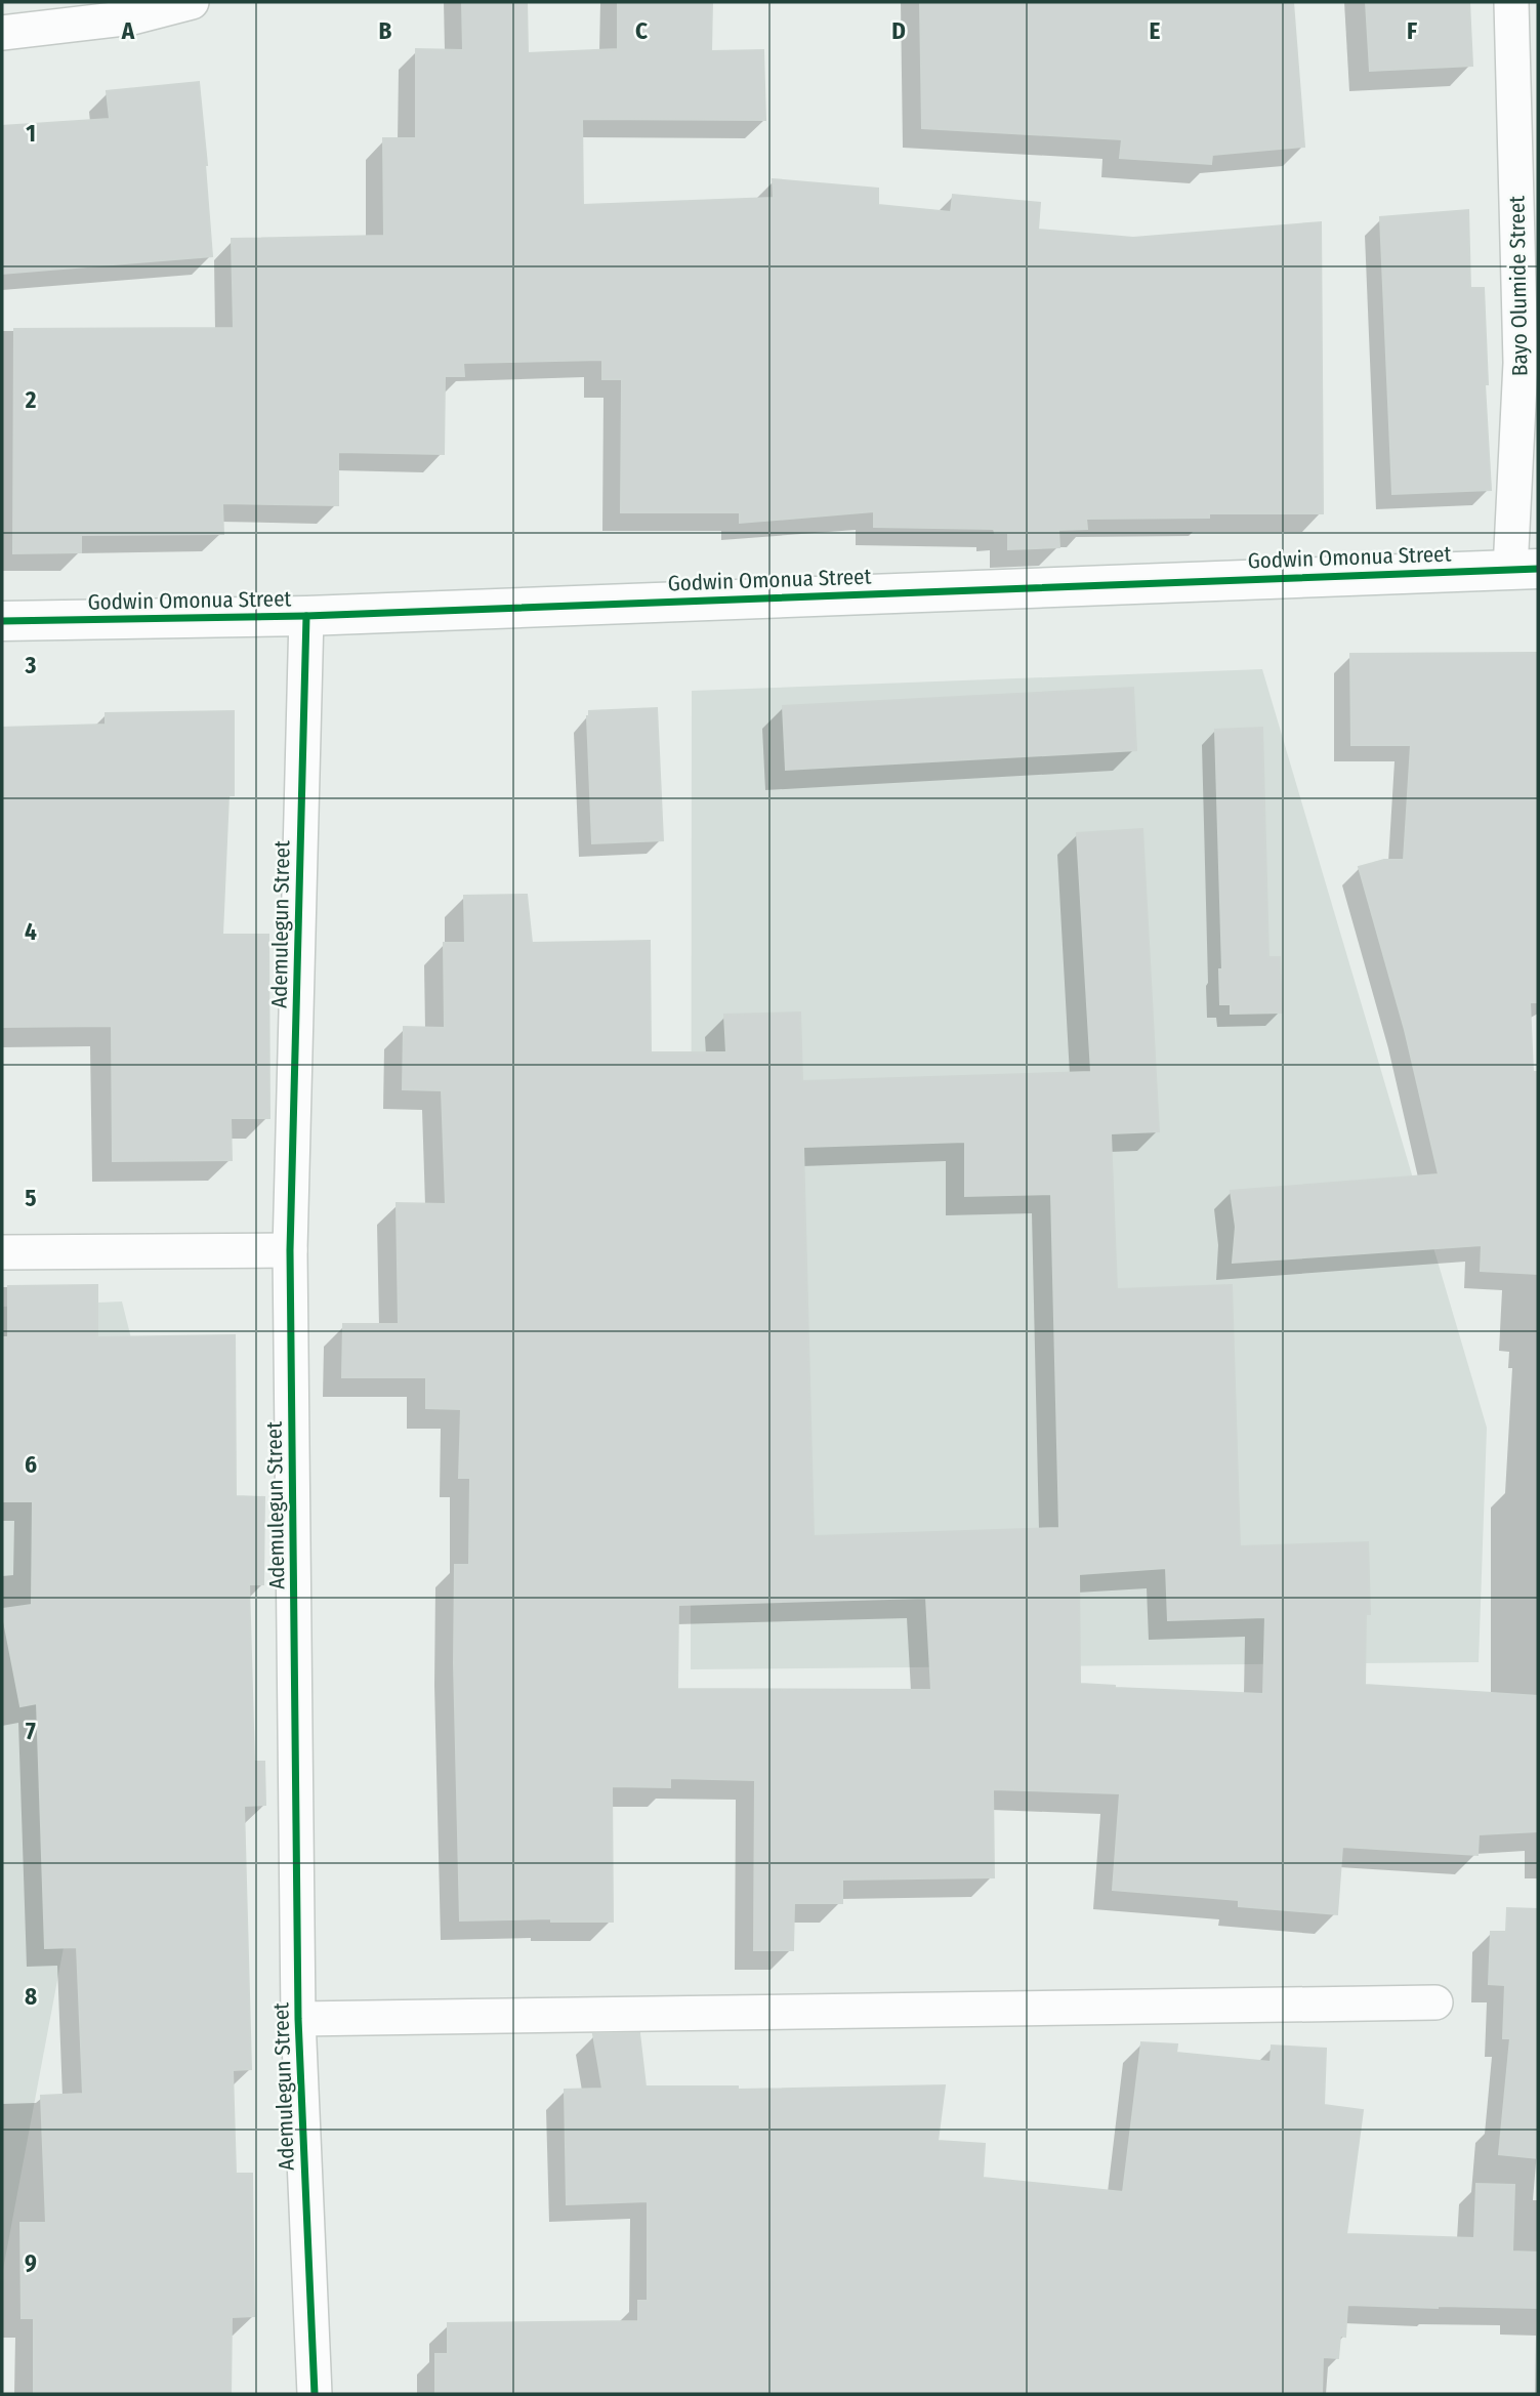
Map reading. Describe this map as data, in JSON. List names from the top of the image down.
{
  "streets": {
    "street": ["Bayo Olumide Street", "Godwin Omonua Street", "Ademulegun Street"]
  },
  "crossings": [
    ["Bayo Olumide Street", "Godwin Omonua Street"],
    ["Godwin Omonua Street", "Ademulegun Street"]
  ],
  "grid": {
    "columns": [
      "A",
      "B",
      "C",
      "D",
      "E",
      "F"
    ],
    "rows": [
      "1",
      "2",
      "3",
      "4",
      "5",
      "6",
      "7",
      "8",
      "9"
    ]
  }
}
